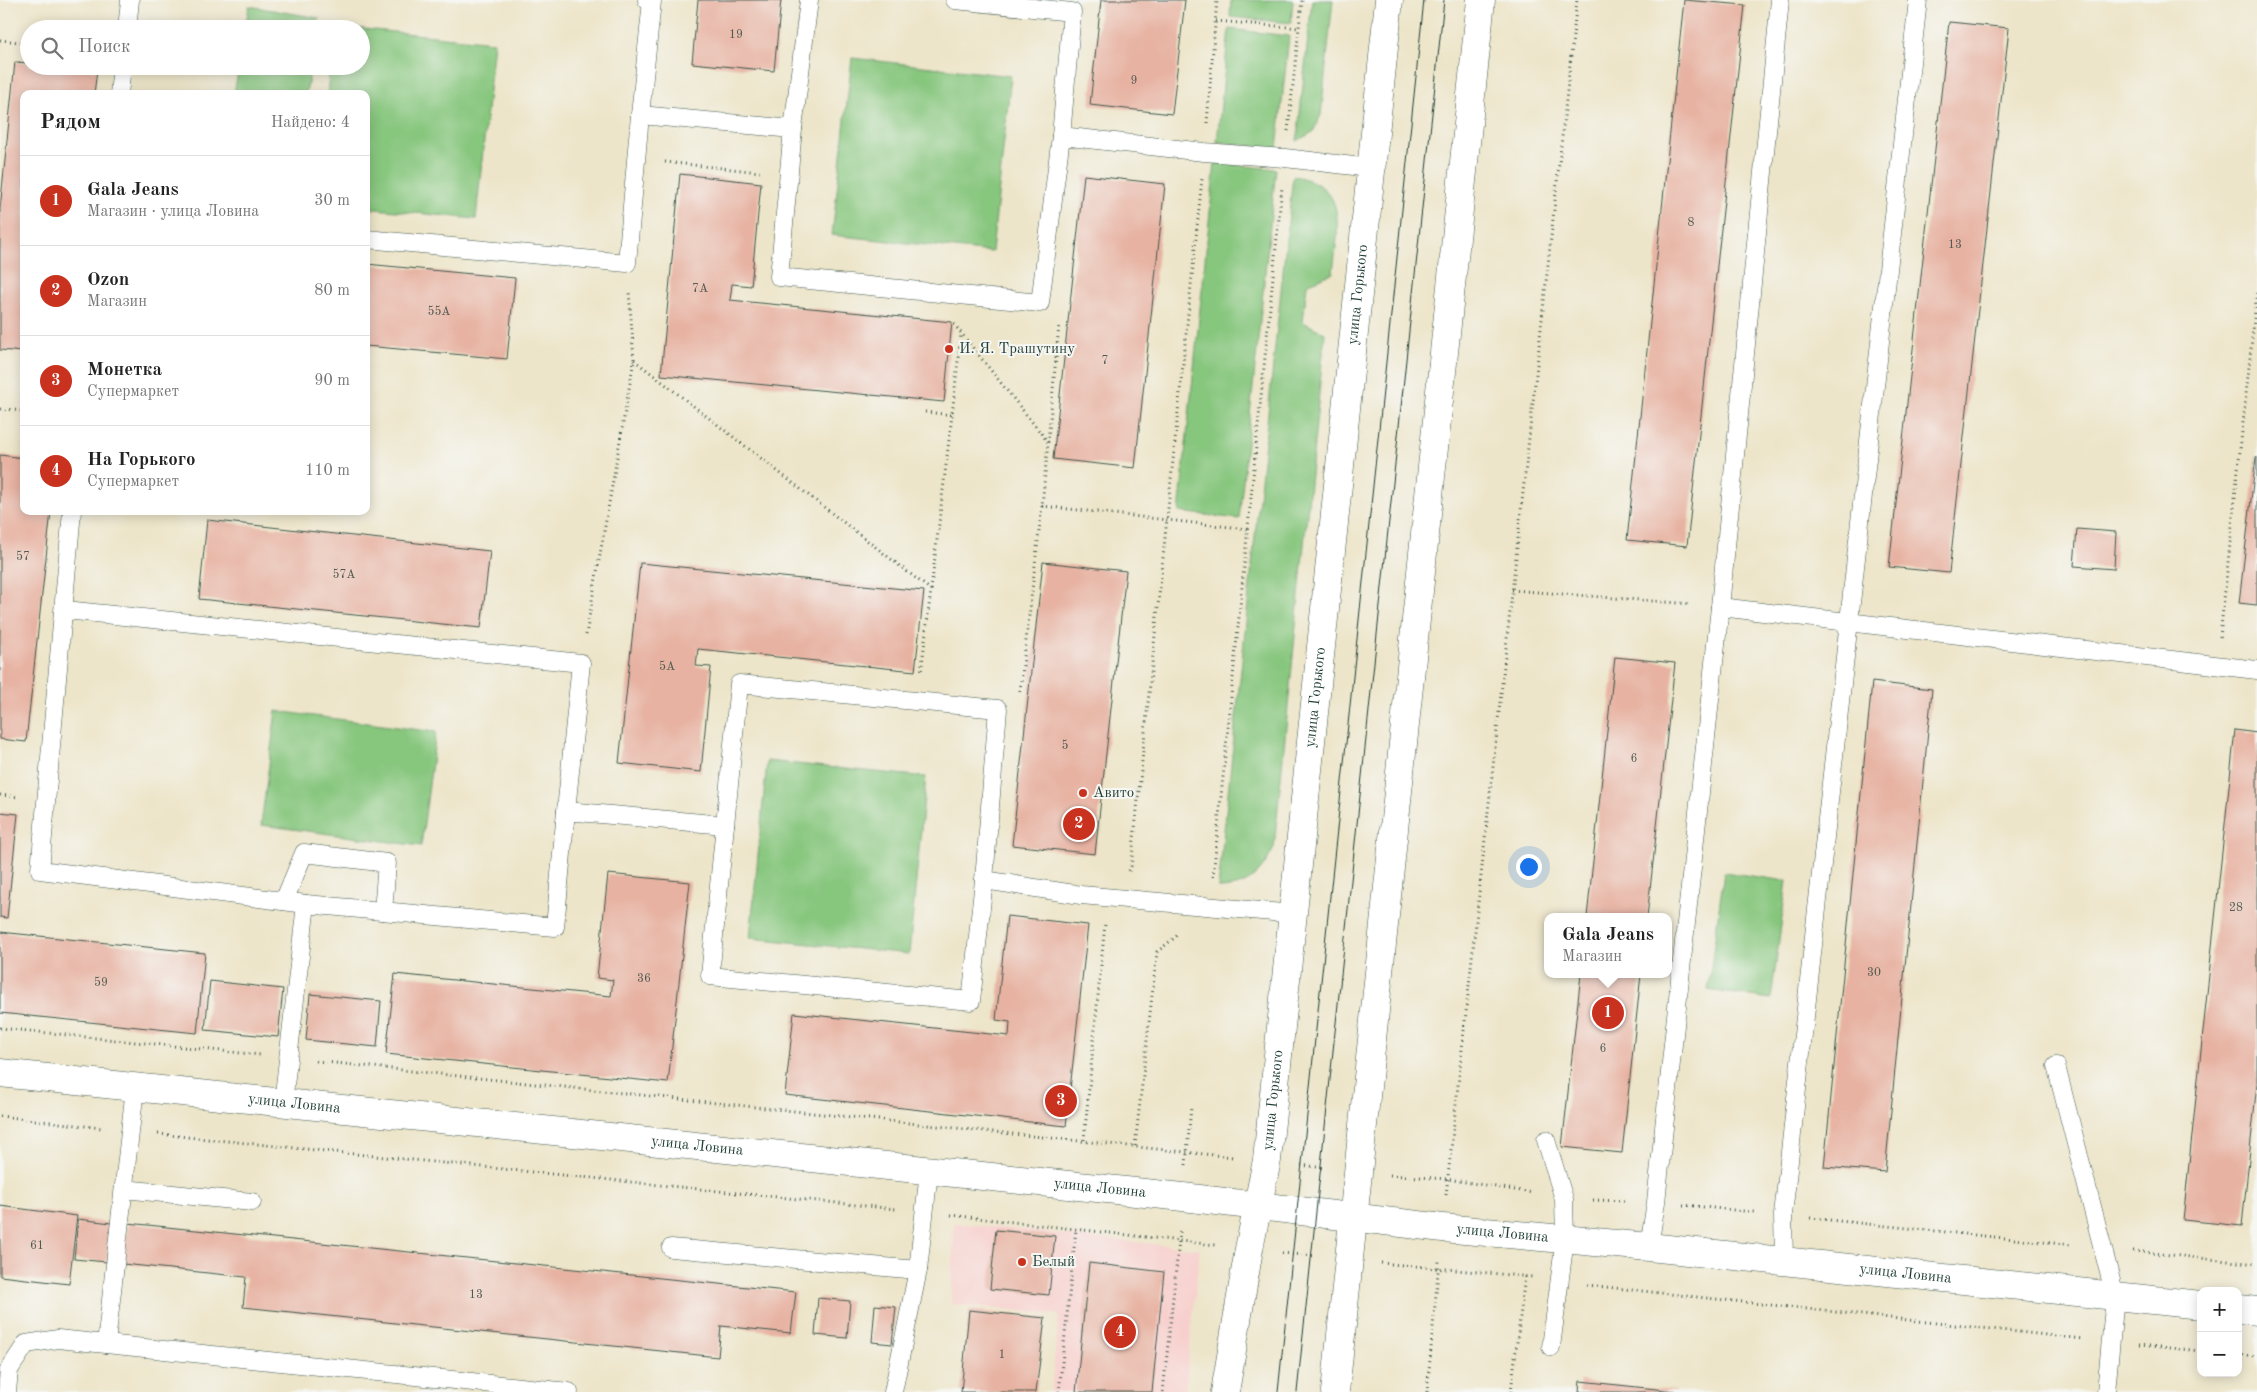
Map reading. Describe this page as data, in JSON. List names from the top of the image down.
{
  "streets": {
    "main road": ["улица Горького", "улица Ловина"]
  },
  "crossings": [
    ["улица Горького", "улица Ловина"]
  ],
  "places": ["И. Я. Трашутину", "Авито", "Белый"],
  "house_numbers": [
    "19",
    "9",
    "8",
    "13",
    "7А",
    "55А",
    "7",
    "57",
    "57А",
    "5А",
    "5",
    "6",
    "28",
    "30",
    "36",
    "59",
    "6",
    "61",
    "13",
    "1"
  ],
  "page": {
    "search": "Поиск",
    "heading": ["Рядом", "Найдено: 4"],
    "list": [
      {
        "mark": "1",
        "name": "Gala Jeans",
        "note": "Магазин · улица Ловина",
        "value": "30 m"
      },
      {
        "mark": "2",
        "name": "Ozon",
        "note": "Магазин",
        "value": "80 m"
      },
      {
        "mark": "3",
        "name": "Монетка",
        "note": "Супермаркет",
        "value": "90 m"
      },
      {
        "mark": "4",
        "name": "На Горького",
        "note": "Супермаркет",
        "value": "110 m"
      }
    ],
    "pins": [
      "2",
      "1",
      "3",
      "4"
    ],
    "popup": ["Gala Jeans", "Магазин"],
    "map_buttons": ["+", "−"]
  }
}
